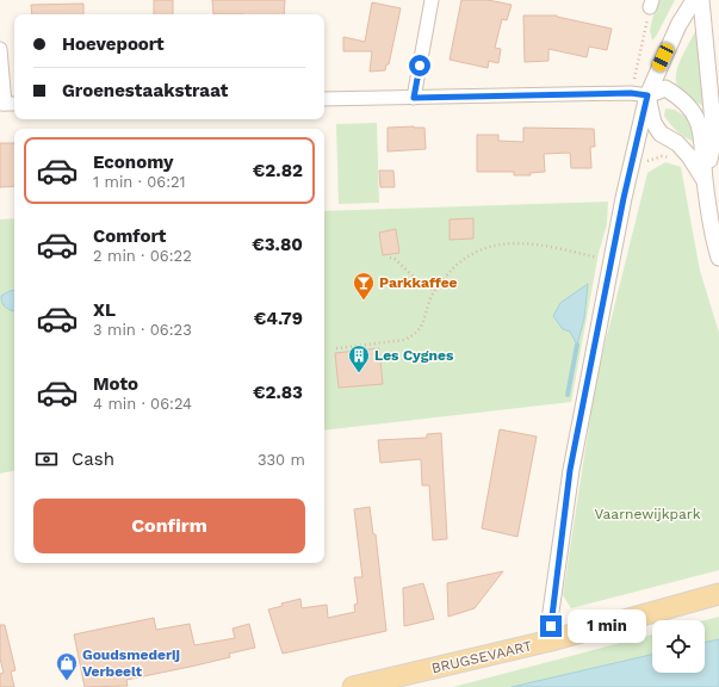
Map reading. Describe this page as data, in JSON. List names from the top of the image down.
{
  "streets": {
    "main road": ["BRUGSEVAART"]
  },
  "parks": ["Vaarnewijkpark"],
  "places": {
    "bar": ["Parkkaffee"],
    "building": ["Les Cygnes"],
    "shop": ["Goudsmederij Verbeelt"]
  },
  "page": {
    "banner": ["Hoevepoort", "Groenestaakstraat"],
    "list": [
      {
        "name": "Economy",
        "note": "1 min · 06:21",
        "value": "€2.82"
      },
      {
        "name": "Comfort",
        "note": "2 min · 06:22",
        "value": "€3.80"
      },
      {
        "name": "XL",
        "note": "3 min · 06:23",
        "value": "€4.79"
      },
      {
        "name": "Moto",
        "note": "4 min · 06:24",
        "value": "€2.83"
      }
    ],
    "pay": ["Cash", "330 m"],
    "buttons": "Confirm",
    "bubble": "1 min"
  }
}
